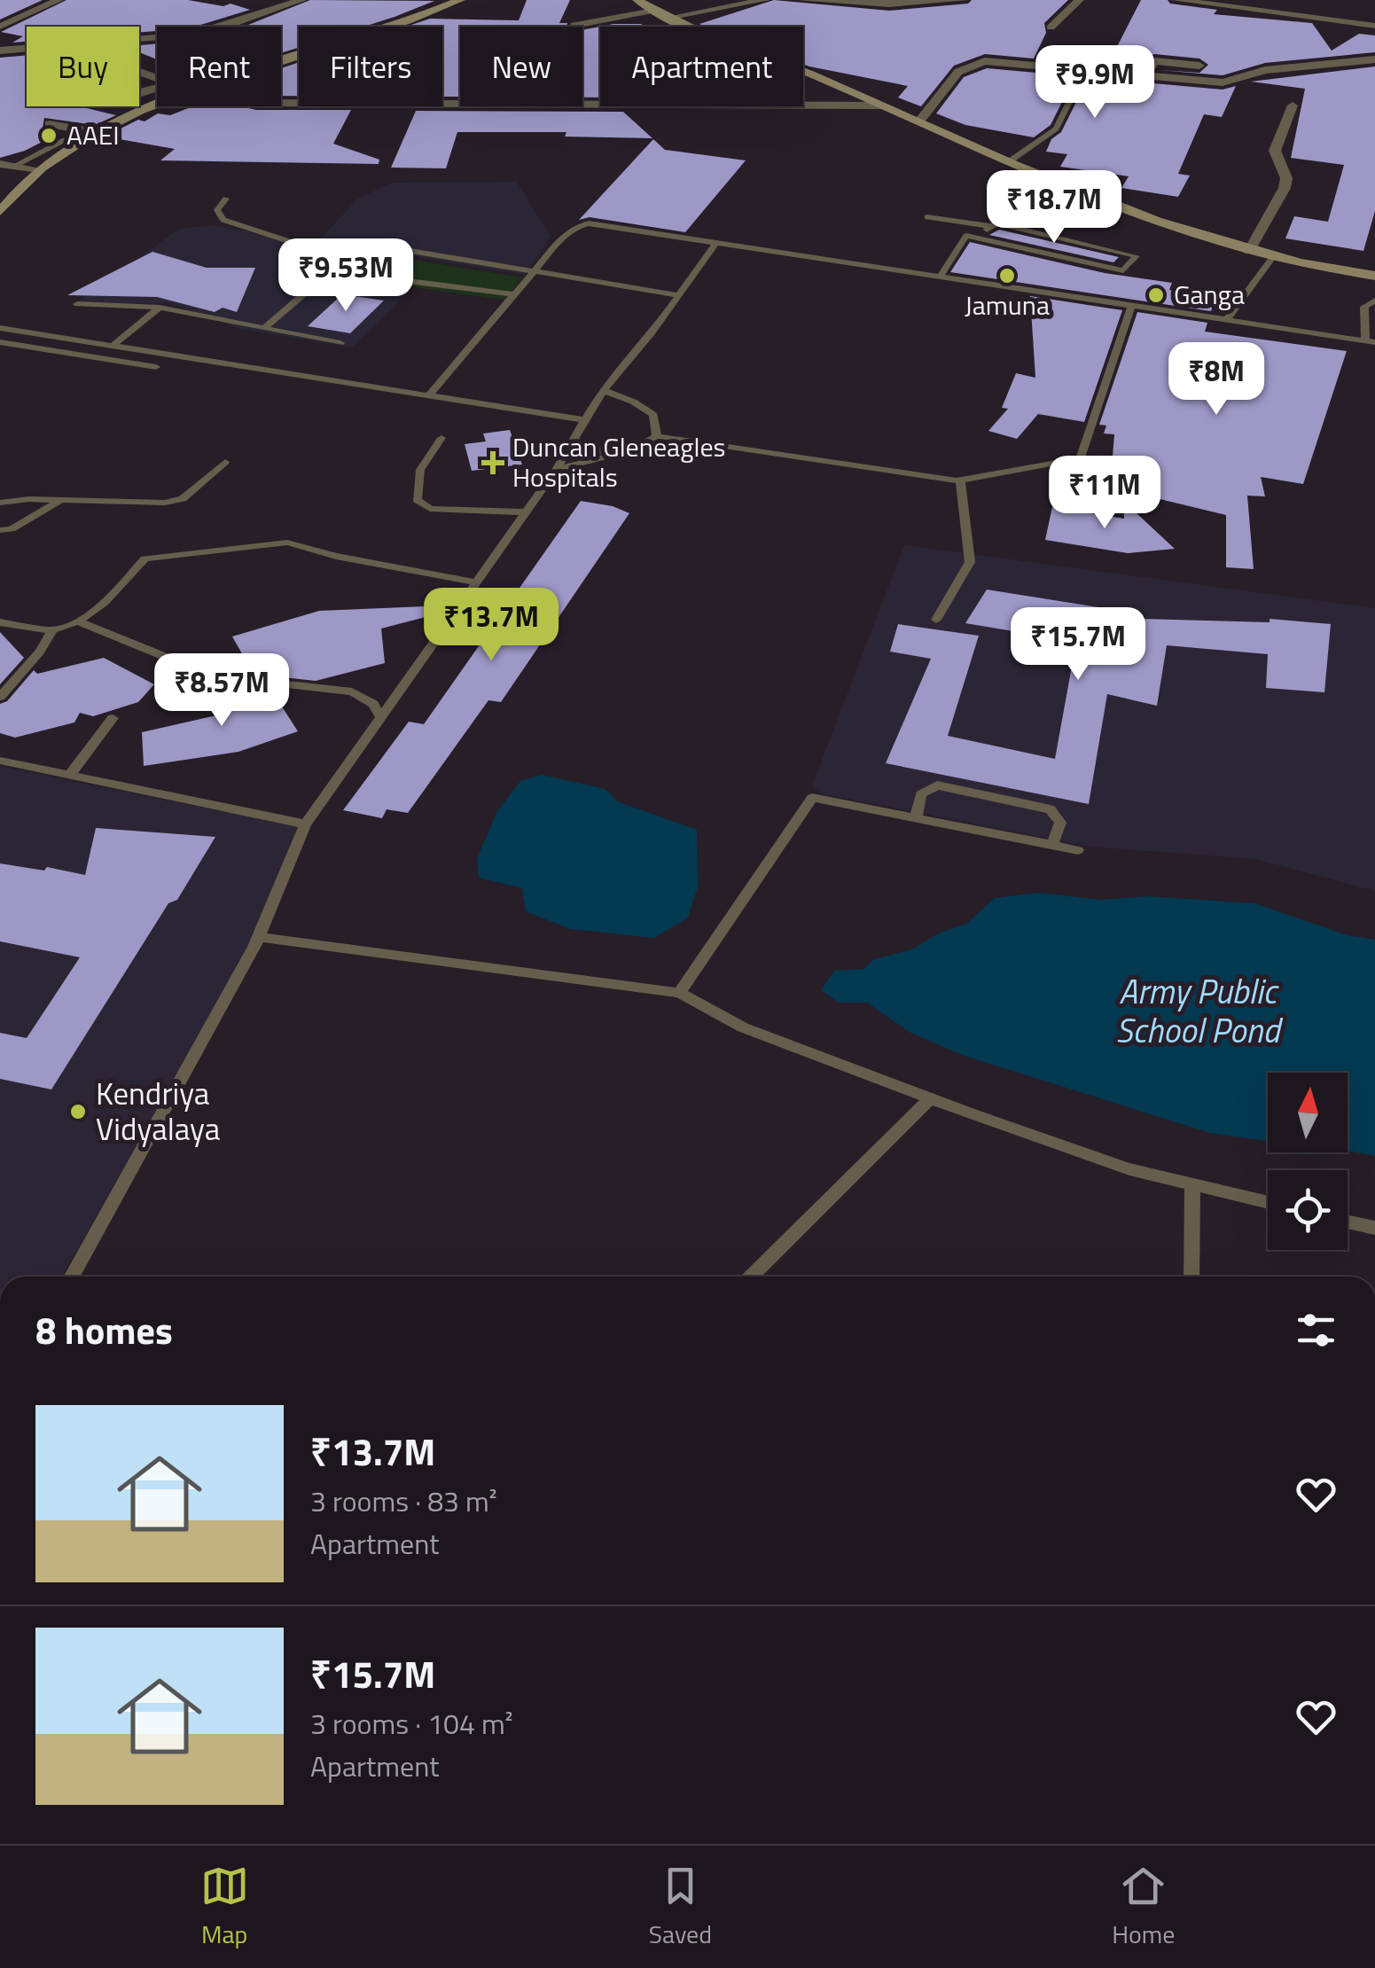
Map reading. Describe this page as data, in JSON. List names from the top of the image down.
{
  "water": ["Army Public School Pond"],
  "places": {
    "other": [
      "AAEI",
      "Jamuna",
      "Ganga",
      "Kendriya Vidyalaya"
    ],
    "health": ["Duncan Gleneagles Hospitals"]
  },
  "north": "top",
  "page": {
    "chip": [
      "Buy",
      "Rent",
      "Filters",
      "New",
      "Apartment"
    ],
    "price": [
      "₹9.9M",
      "₹18.7M",
      "₹9.53M",
      "₹8M",
      "₹11M",
      "₹13.7M",
      "₹15.7M",
      "₹8.57M"
    ],
    "heading": "8 homes",
    "list": [
      {
        "name": "₹13.7M",
        "note": "3 rooms · 83 m² · Apartment"
      },
      {
        "name": "₹15.7M",
        "note": "3 rooms · 104 m² · Apartment"
      }
    ],
    "tabs": ["Map", "Saved", "Home"]
  }
}
